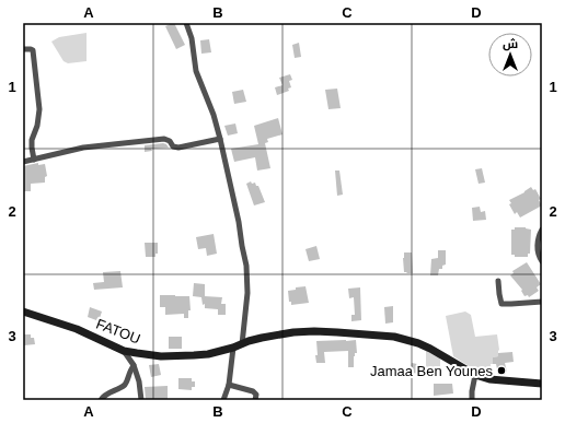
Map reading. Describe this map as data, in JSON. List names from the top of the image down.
{
  "streets": {
    "street": ["FATOU"]
  },
  "places": ["Jamaa Ben Younes"],
  "north": "top",
  "grid": {
    "columns": [
      "A",
      "B",
      "C",
      "D"
    ],
    "rows": ["1", "2", "3"]
  }
}
